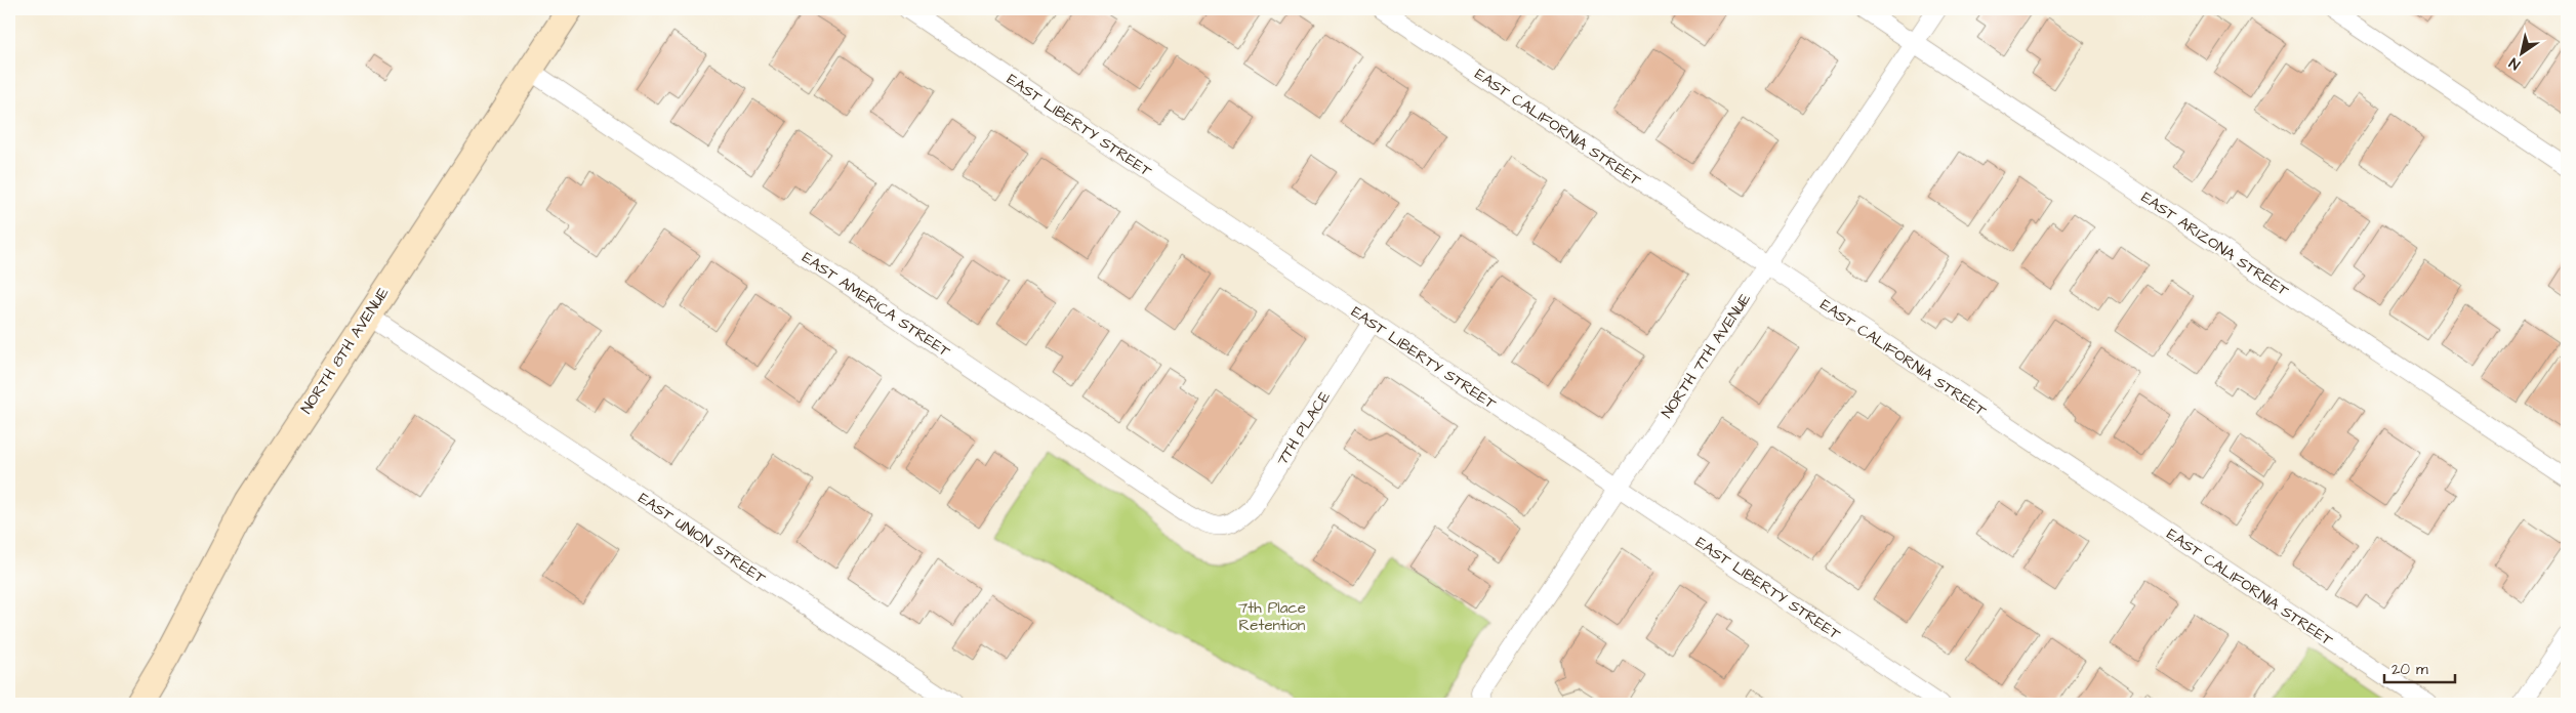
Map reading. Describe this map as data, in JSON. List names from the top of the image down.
{
  "streets": {
    "main road": ["NORTH 8TH AVENUE"],
    "street": [
      "EAST LIBERTY STREET",
      "EAST CALIFORNIA STREET",
      "EAST ARIZONA STREET",
      "EAST AMERICA STREET",
      "NORTH 7TH AVENUE",
      "7TH PLACE",
      "EAST UNION STREET"
    ]
  },
  "crossings": [
    ["EAST LIBERTY STREET", "NORTH 7TH AVENUE"],
    ["EAST LIBERTY STREET", "7TH PLACE"],
    ["EAST CALIFORNIA STREET", "NORTH 7TH AVENUE"],
    ["EAST ARIZONA STREET", "NORTH 7TH AVENUE"],
    ["EAST AMERICA STREET", "NORTH 8TH AVENUE"],
    ["EAST AMERICA STREET", "7TH PLACE"],
    ["NORTH 8TH AVENUE", "EAST UNION STREET"]
  ],
  "parks": ["7th Place Retention"],
  "scale_bar": "20 m",
  "north": "bottom left"
}
